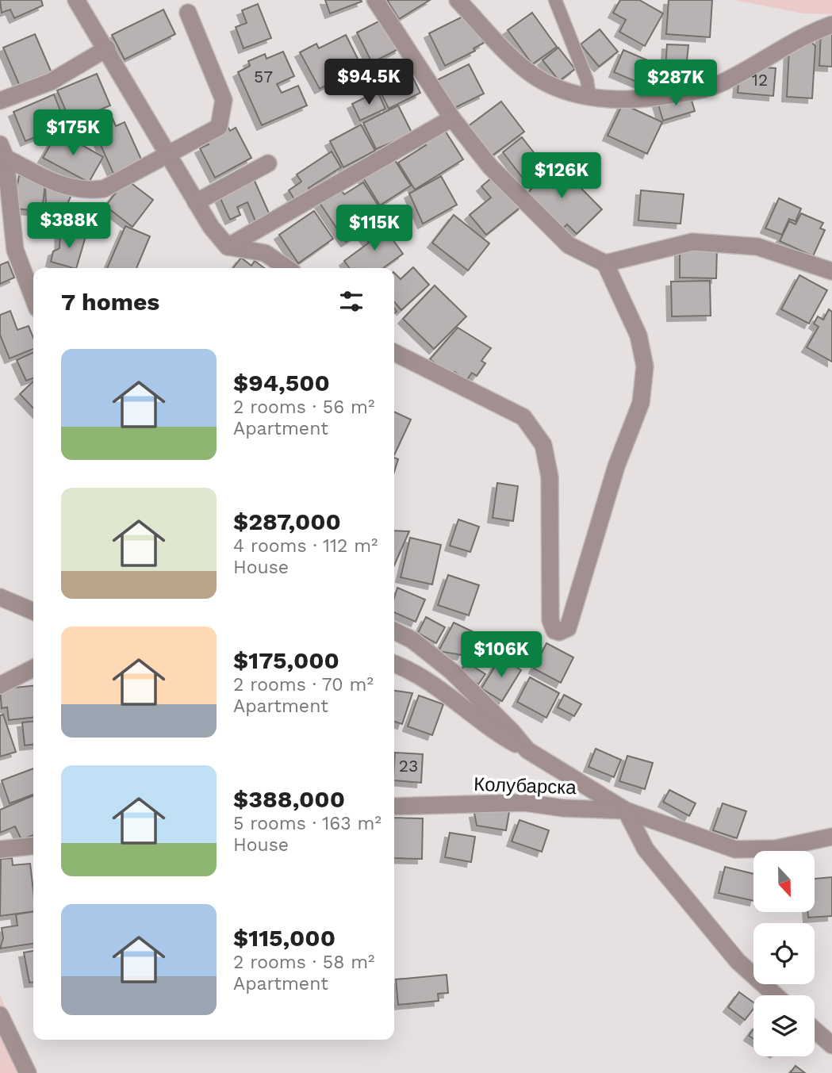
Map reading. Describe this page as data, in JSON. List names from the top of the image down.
{
  "streets": {
    "street": ["Колубарска"]
  },
  "house_numbers": ["57", "12", "23"],
  "north": "bottom",
  "page": {
    "price": [
      "$94.5K",
      "$287K",
      "$175K",
      "$126K",
      "$388K",
      "$115K",
      "$106K"
    ],
    "heading": "7 homes",
    "list": [
      {
        "name": "$94,500",
        "note": "2 rooms · 56 m² · Apartment"
      },
      {
        "name": "$287,000",
        "note": "4 rooms · 112 m² · House"
      },
      {
        "name": "$175,000",
        "note": "2 rooms · 70 m² · Apartment"
      },
      {
        "name": "$388,000",
        "note": "5 rooms · 163 m² · House"
      },
      {
        "name": "$115,000",
        "note": "2 rooms · 58 m² · Apartment"
      }
    ]
  }
}
